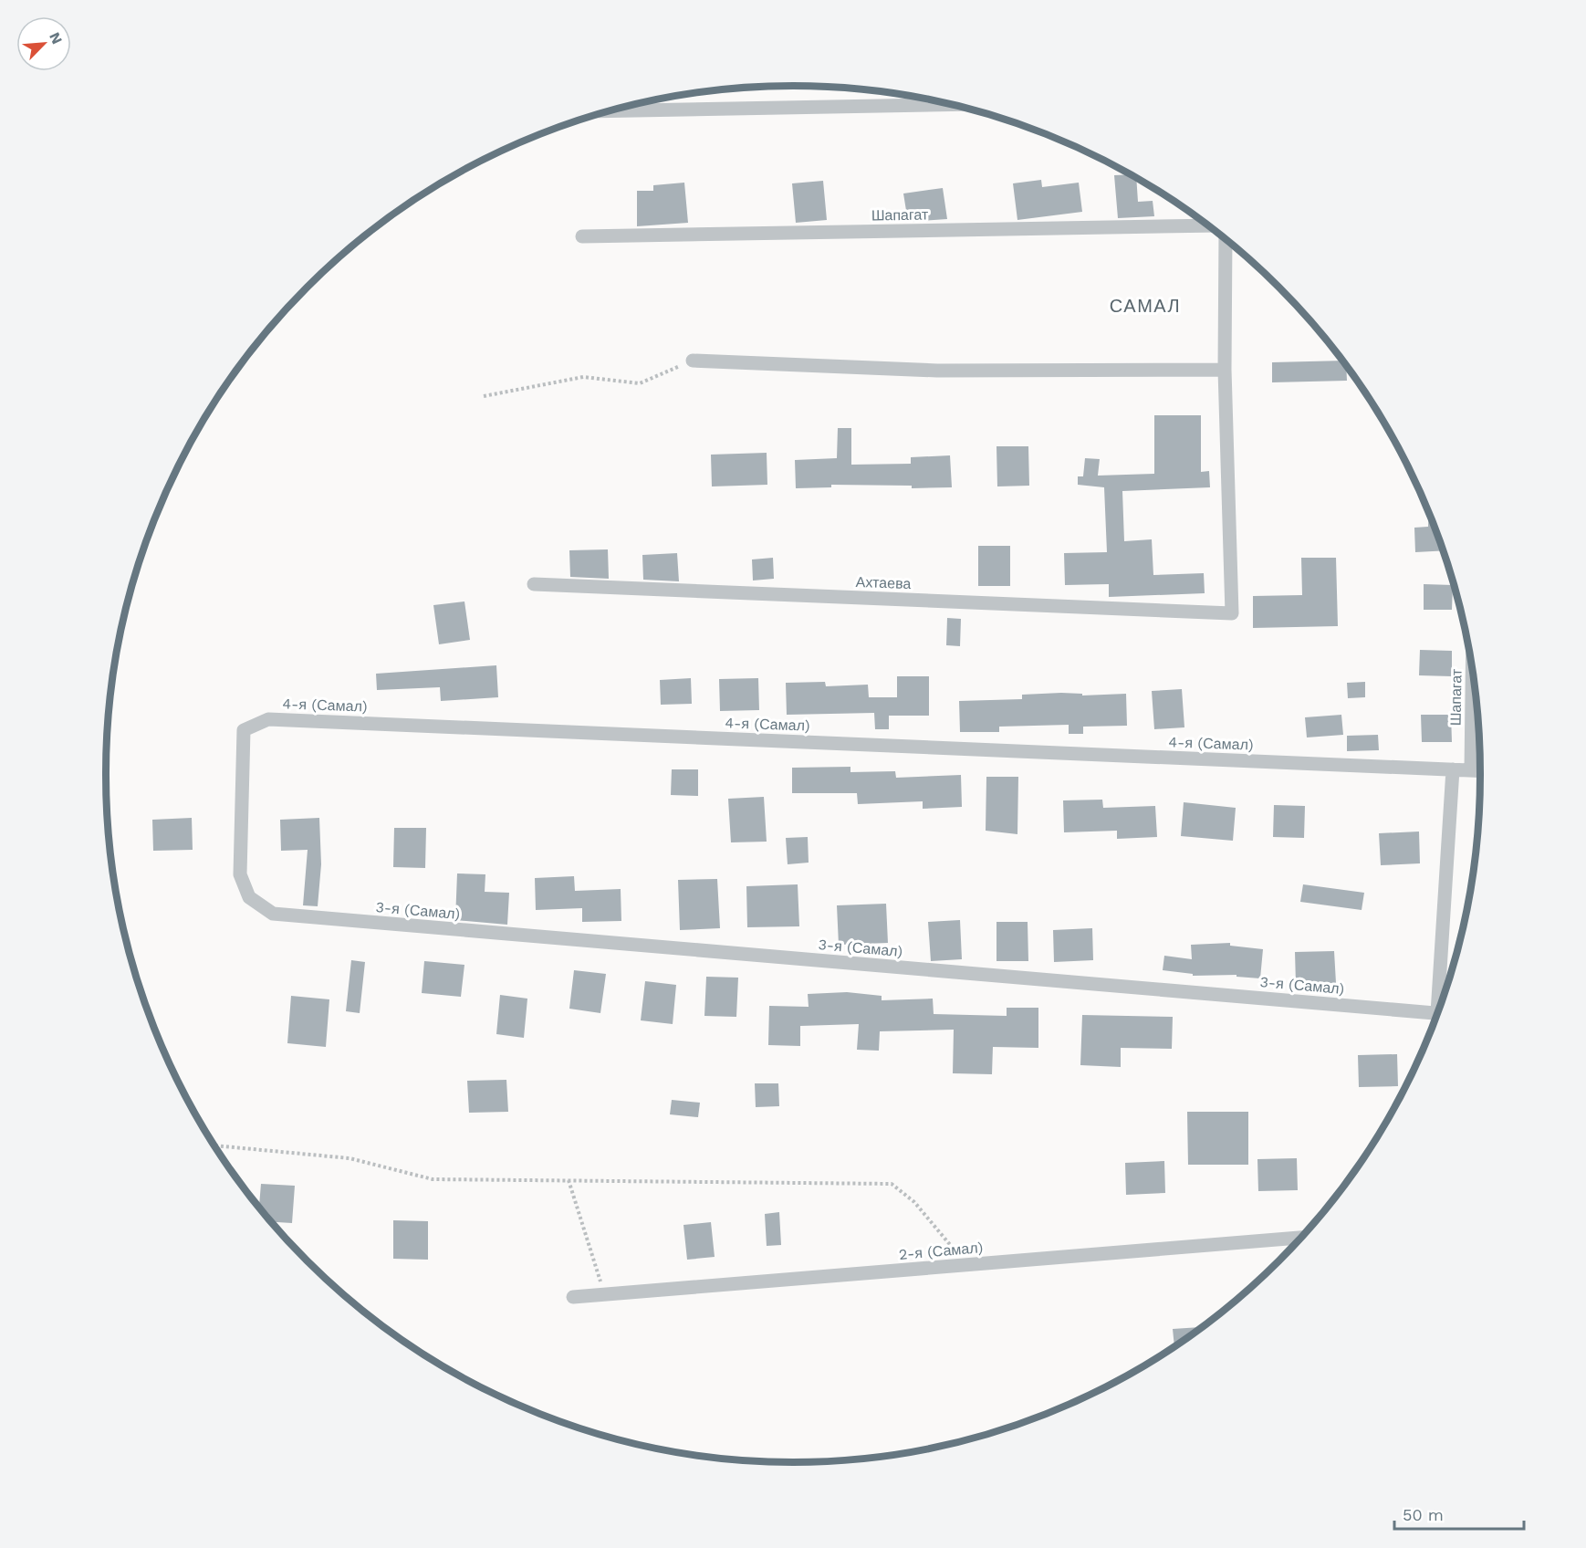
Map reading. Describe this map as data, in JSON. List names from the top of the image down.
{
  "streets": {
    "street": [
      "Шапагат",
      "Ахтаева",
      "4-я (Самал)",
      "3-я (Самал)",
      "2-я (Самал)"
    ]
  },
  "crossings": [
    ["Шапагат", "4-я (Самал)"],
    ["4-я (Самал)", "3-я (Самал)"]
  ],
  "districts": ["САМАЛ"],
  "scale_bar": "50 m",
  "north": "top right"
}
